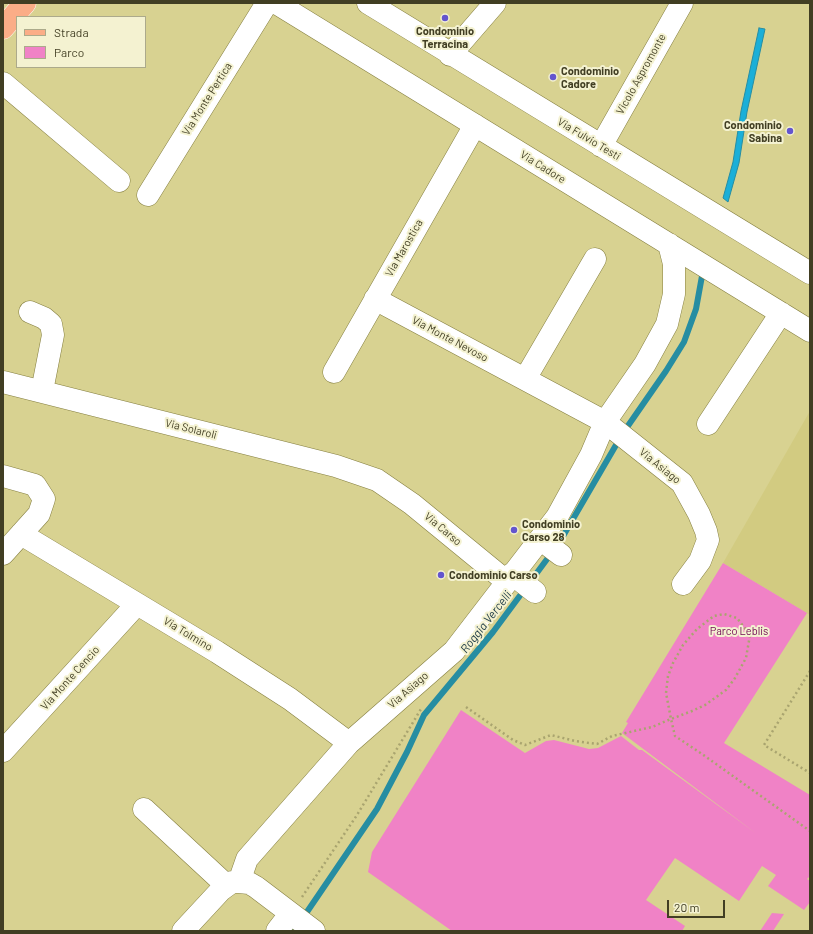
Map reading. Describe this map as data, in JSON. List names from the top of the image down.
{
  "streets": {
    "street": [
      "Vicolo Aspromonte",
      "Via Monte Pertica",
      "Via Fulvio Testi",
      "Via Cadore",
      "Via Marostica",
      "Via Monte Nevoso",
      "Via Solaroli",
      "Via Asiago",
      "Via Carso",
      "Via Tolmino",
      "Via Monte Cencio"
    ]
  },
  "crossings": [
    ["Vicolo Aspromonte", "Via Fulvio Testi"],
    ["Via Cadore", "Via Marostica"],
    ["Via Cadore", "Via Asiago"],
    ["Via Marostica", "Via Monte Nevoso"],
    ["Via Monte Nevoso", "Via Asiago"],
    ["Via Solaroli", "Via Carso"],
    ["Via Asiago", "Via Carso"],
    ["Via Asiago", "Via Tolmino"],
    ["Via Tolmino", "Via Monte Cencio"]
  ],
  "water": ["Roggia Vercelli"],
  "parks": ["Parco Leblis"],
  "places": [
    "Condominio Terracina",
    "Condominio Cadore",
    "Condominio Sabina",
    "Condominio Carso 28",
    "Condominio Carso"
  ],
  "legend": ["Strada", "Parco"],
  "scale_bar": "20 m"
}
